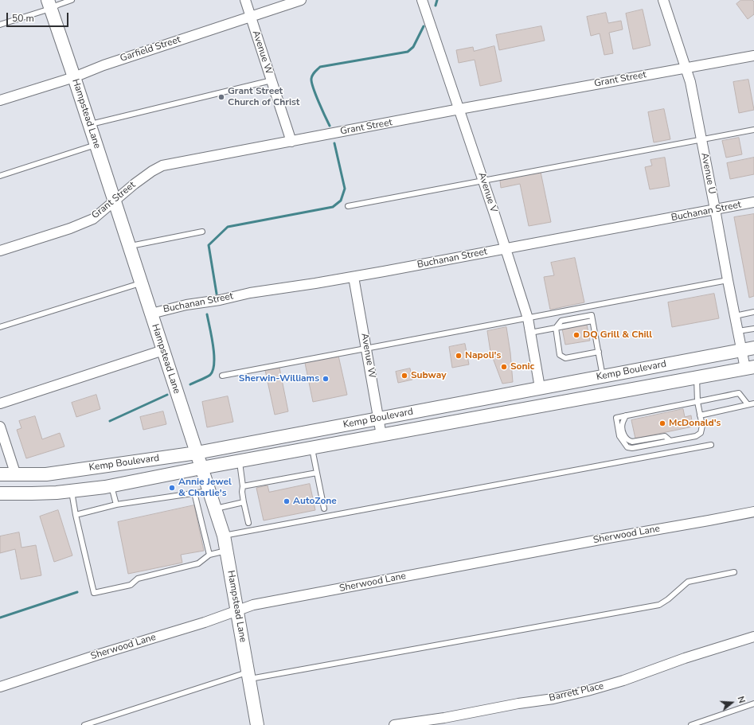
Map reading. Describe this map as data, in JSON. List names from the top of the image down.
{
  "streets": {
    "main road": ["Hampstead Lane", "Kemp Boulevard"],
    "street": [
      "Garfield Street",
      "Avenue W",
      "Grant Street",
      "Avenue U",
      "Avenue V",
      "Buchanan Street",
      "Sherwood Lane",
      "Barrett Place"
    ]
  },
  "crossings": [
    ["Garfield Street", "Avenue W"],
    ["Garfield Street", "Hampstead Lane"],
    ["Avenue W", "Grant Street"],
    ["Avenue W", "Buchanan Street"],
    ["Avenue W", "Kemp Boulevard"],
    ["Grant Street", "Hampstead Lane"],
    ["Grant Street", "Avenue U"],
    ["Grant Street", "Avenue V"],
    ["Hampstead Lane", "Buchanan Street"],
    ["Hampstead Lane", "Kemp Boulevard"],
    ["Hampstead Lane", "Sherwood Lane"],
    ["Avenue U", "Buchanan Street"],
    ["Avenue U", "Kemp Boulevard"],
    ["Avenue V", "Buchanan Street"],
    ["Avenue V", "Kemp Boulevard"]
  ],
  "places": [
    "Grant Street Church of Christ",
    "DQ Grill & Chill",
    "Napoli's",
    "Sonic",
    "Subway",
    "Sherwin-Williams",
    "McDonald's",
    "Annie Jewel & Charlie's",
    "AutoZone"
  ],
  "scale_bar": "50 m",
  "north": "right"
}
